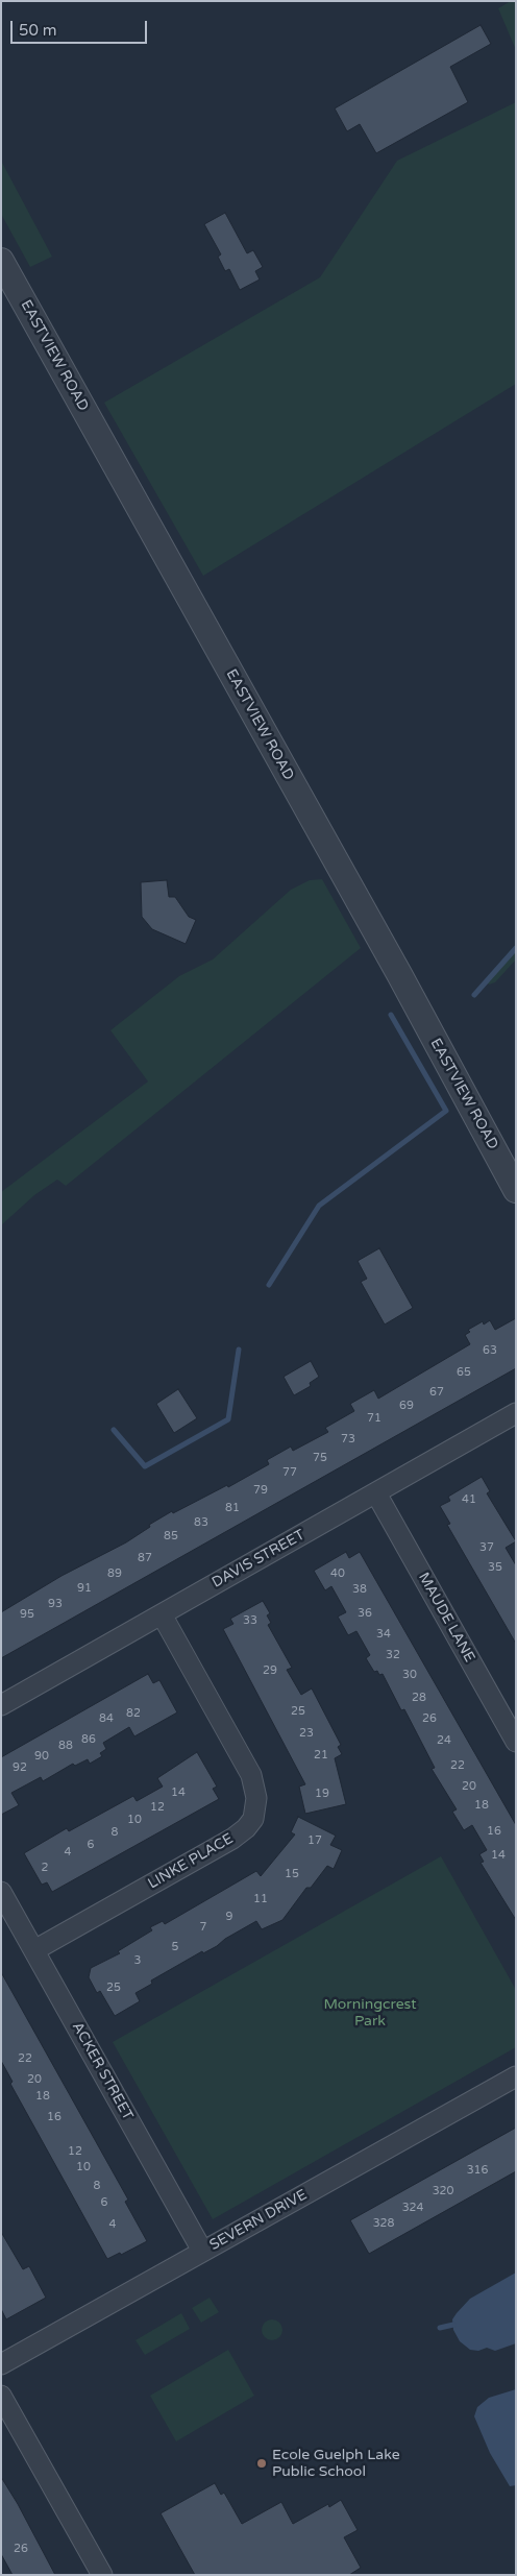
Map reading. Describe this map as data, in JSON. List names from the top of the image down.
{
  "streets": {
    "street": [
      "EASTVIEW ROAD",
      "DAVIS STREET",
      "MAUDE LANE",
      "LINKE PLACE",
      "ACKER STREET",
      "SEVERN DRIVE"
    ]
  },
  "crossings": [
    ["DAVIS STREET", "MAUDE LANE"],
    ["DAVIS STREET", "LINKE PLACE"],
    ["LINKE PLACE", "ACKER STREET"],
    ["ACKER STREET", "SEVERN DRIVE"]
  ],
  "parks": ["Morningcrest Park"],
  "places": ["Ecole Guelph Lake Public School"],
  "house_numbers": [
    "63",
    "65",
    "67",
    "69",
    "71",
    "73",
    "75",
    "77",
    "79",
    "41",
    "81",
    "83",
    "85",
    "37",
    "87",
    "35",
    "89",
    "40",
    "91",
    "38",
    "93",
    "36",
    "95",
    "33",
    "34",
    "32",
    "29",
    "30",
    "28",
    "25",
    "82",
    "84",
    "26",
    "23",
    "86",
    "24",
    "88",
    "21",
    "90",
    "22",
    "92",
    "20",
    "14",
    "19",
    "18",
    "12",
    "10",
    "16",
    "8",
    "17",
    "6",
    "4",
    "14",
    "2",
    "15",
    "11",
    "9",
    "7",
    "5",
    "3",
    "25",
    "22",
    "20",
    "18",
    "16",
    "12",
    "10",
    "316",
    "8",
    "320",
    "6",
    "324",
    "328",
    "4",
    "26"
  ],
  "scale_bar": "50 m"
}
